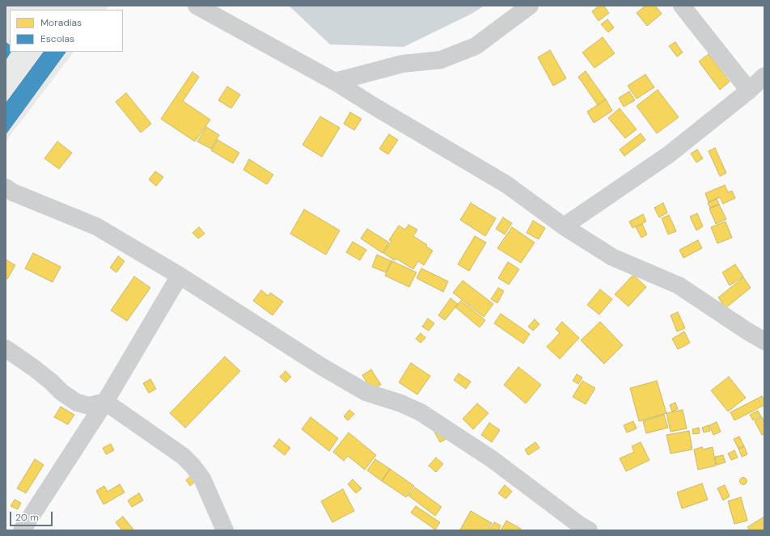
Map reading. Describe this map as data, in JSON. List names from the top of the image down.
{
  "legend": ["Moradias", "Escolas"],
  "scale_bar": "20 m"
}
